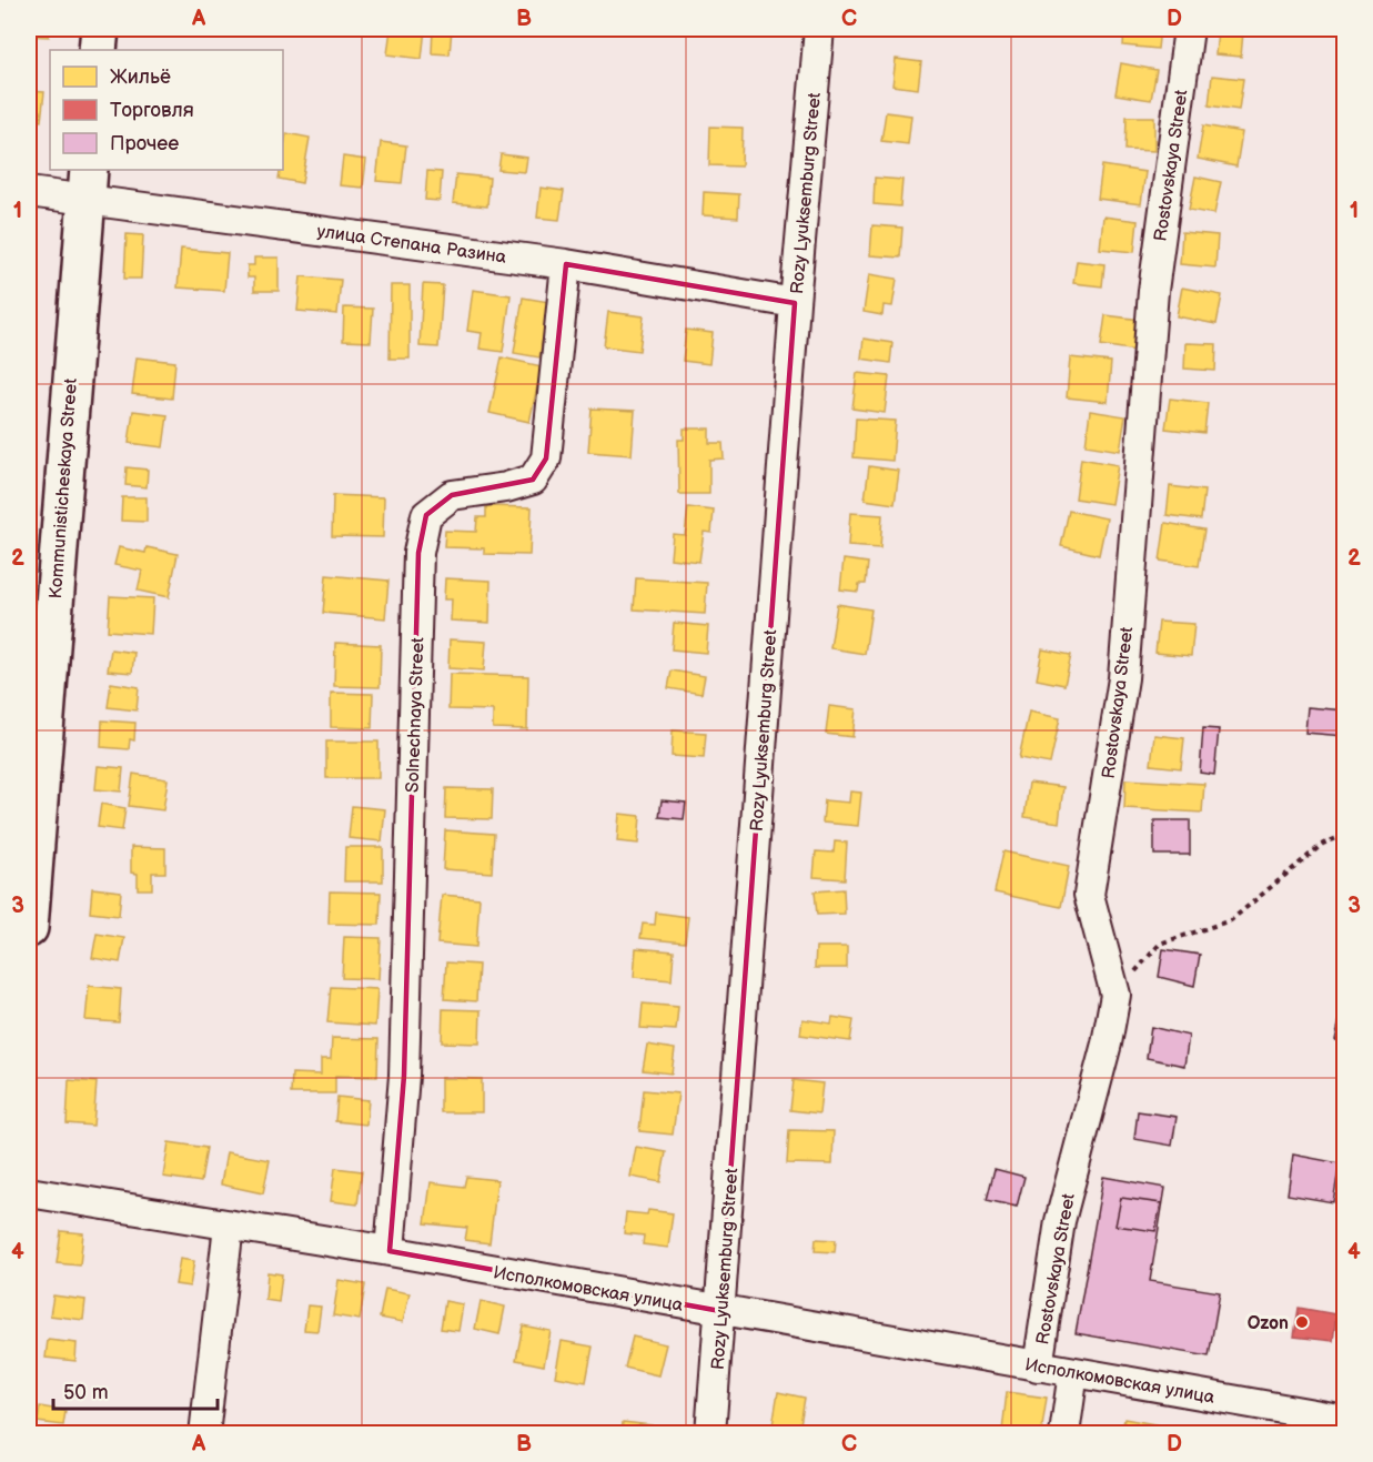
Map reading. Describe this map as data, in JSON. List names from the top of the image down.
{
  "streets": {
    "main road": ["Kommunisticheskaya Street"],
    "street": [
      "Rostovskaya Street",
      "Rozy Lyuksemburg Street",
      "улица Степана Разина",
      "Solnechnaya Street",
      "Исполкомовская улица"
    ]
  },
  "crossings": [
    ["Rostovskaya Street", "Исполкомовская улица"],
    ["Rozy Lyuksemburg Street", "улица Степана Разина"],
    ["Rozy Lyuksemburg Street", "Исполкомовская улица"],
    ["улица Степана Разина", "Kommunisticheskaya Street"],
    ["улица Степана Разина", "Solnechnaya Street"],
    ["Solnechnaya Street", "Исполкомовская улица"]
  ],
  "places": ["Ozon"],
  "legend": ["Жильё", "Торговля", "Прочее"],
  "scale_bar": "50 m",
  "grid": {
    "columns": [
      "A",
      "B",
      "C",
      "D"
    ],
    "rows": [
      "1",
      "2",
      "3",
      "4"
    ]
  }
}
